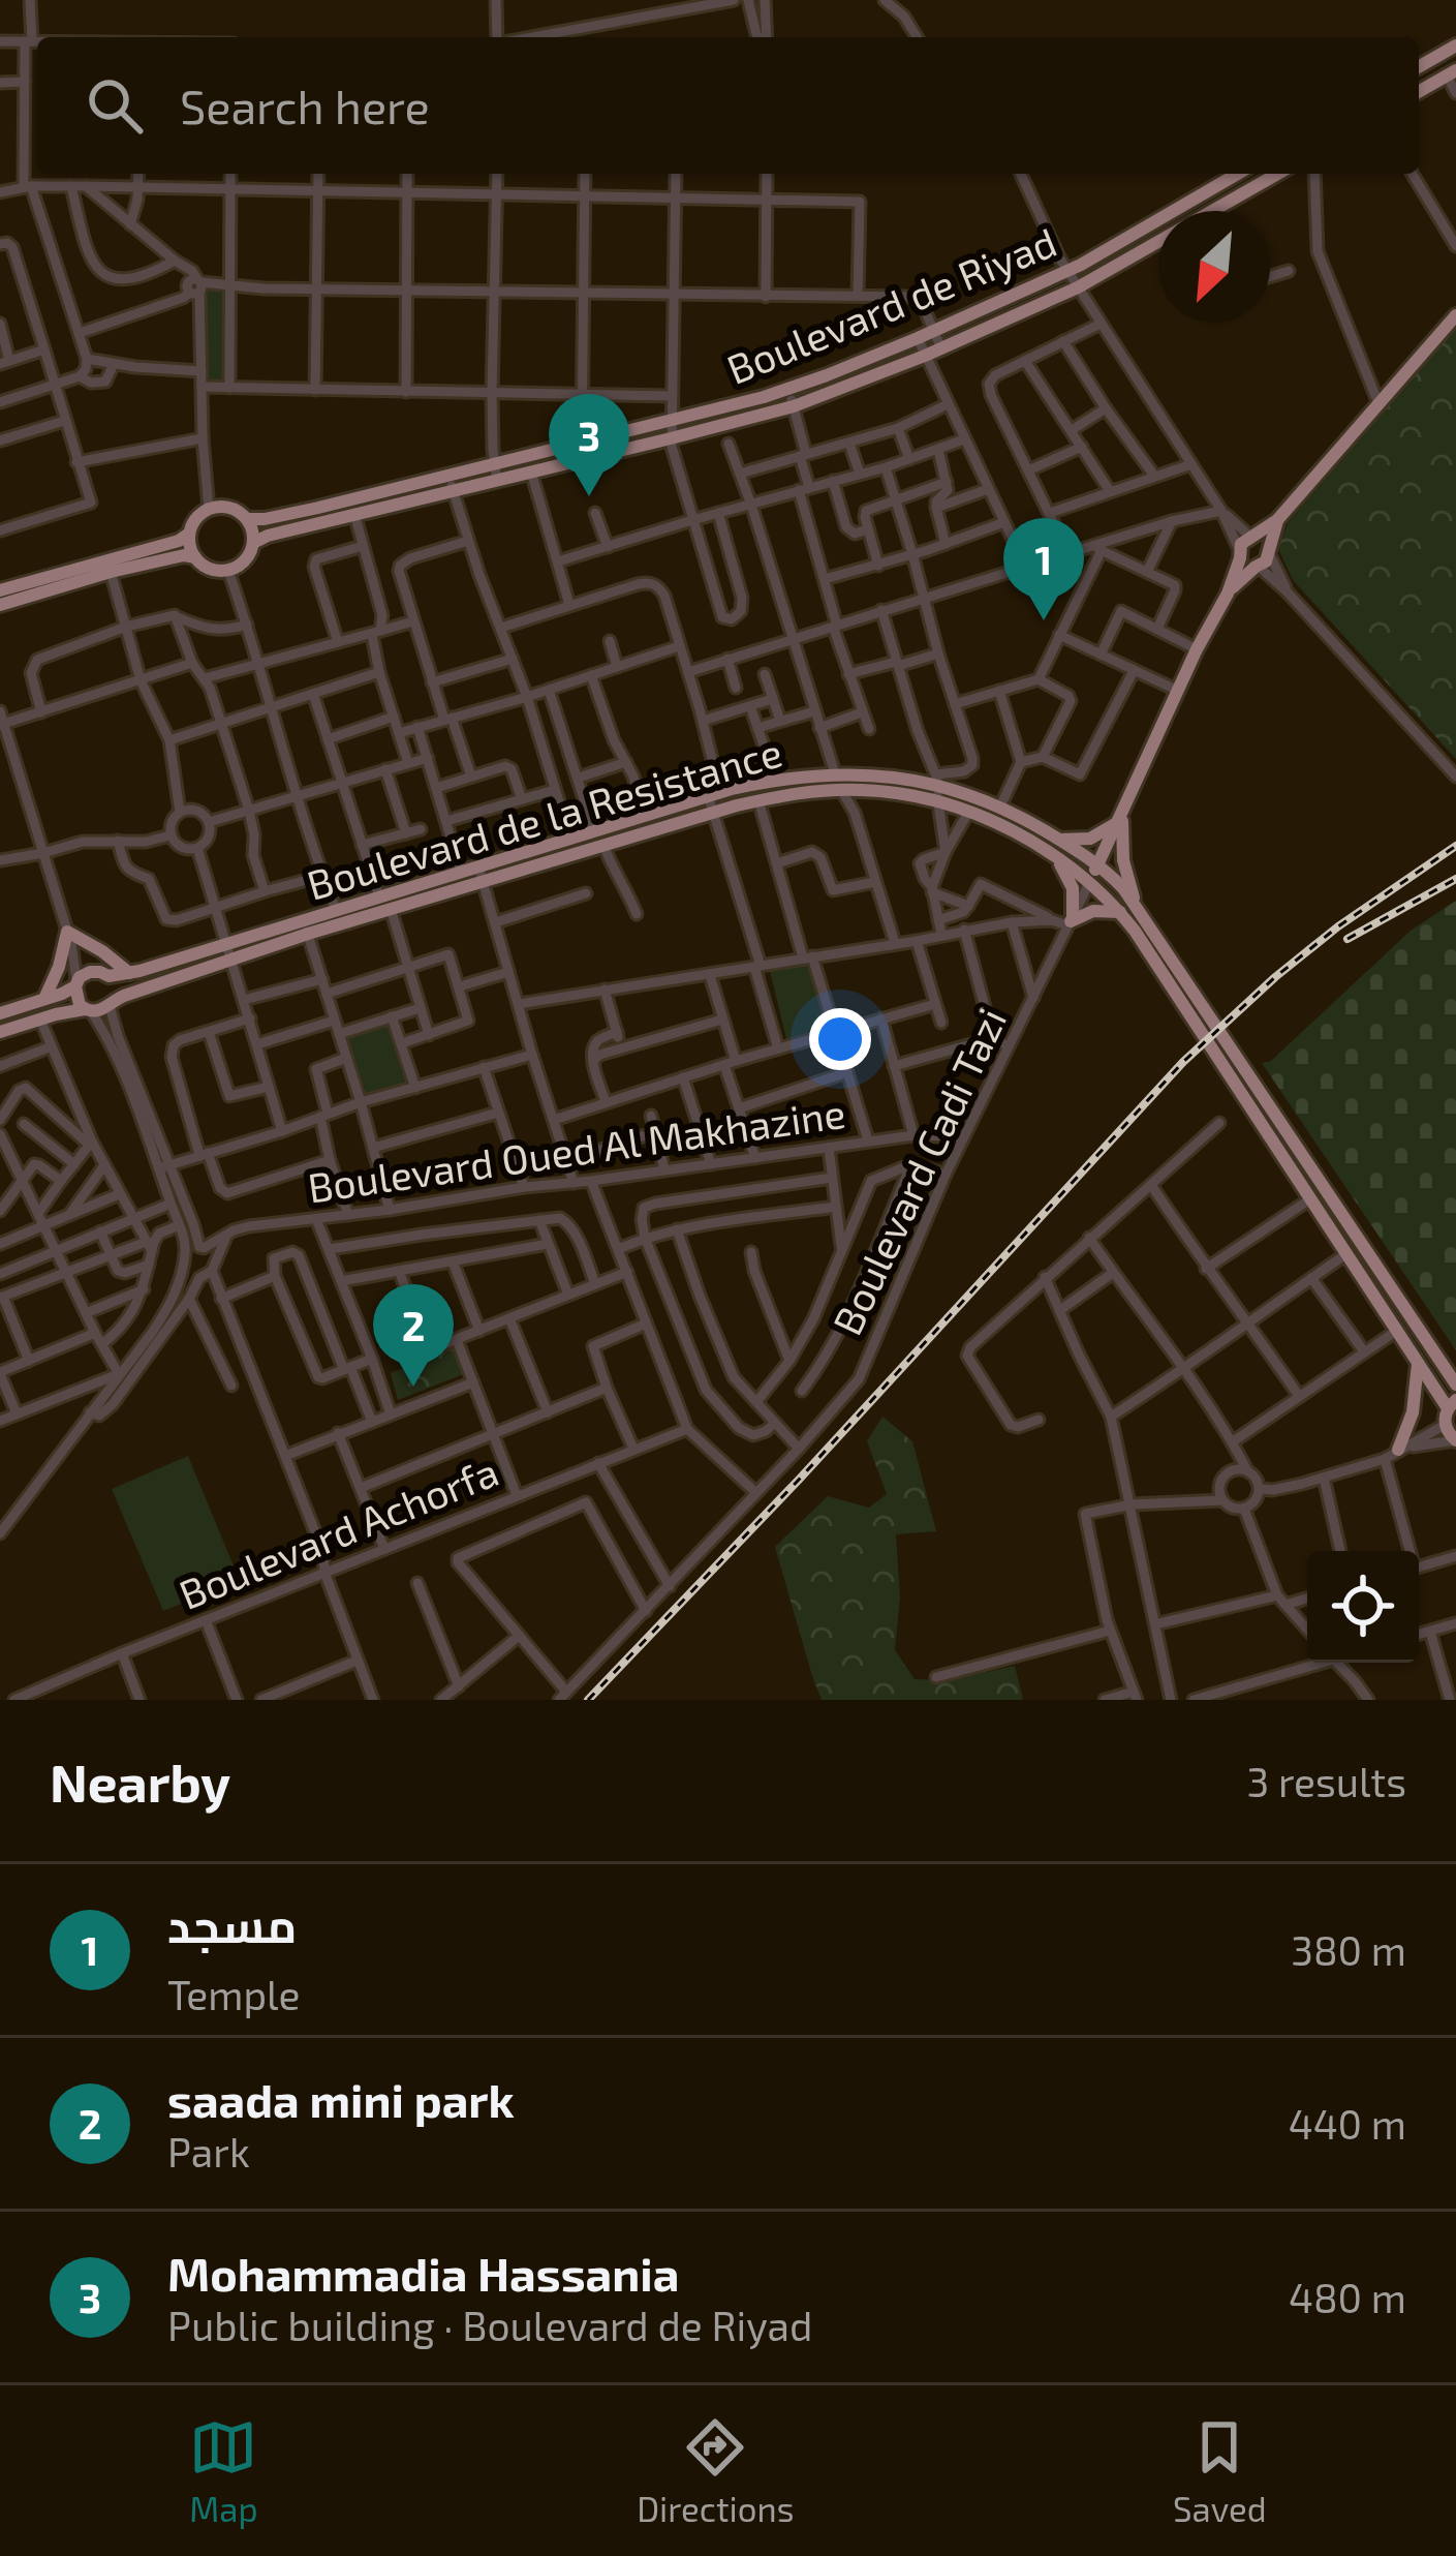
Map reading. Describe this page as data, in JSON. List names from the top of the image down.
{
  "streets": {
    "main road": ["Boulevard de Riyad", "Boulevard de la Resistance", "Boulevard Cadi Tazi"],
    "street": ["Boulevard Oued Al Makhazine", "Boulevard Achorfa"]
  },
  "crossings": [
    ["Boulevard de la Resistance", "Boulevard Cadi Tazi"],
    ["Boulevard Oued Al Makhazine", "Boulevard Cadi Tazi"]
  ],
  "north": "bottom left",
  "page": {
    "search": "Search here",
    "pins": ["3", "1", "2"],
    "heading": ["Nearby", "3 results"],
    "list": [
      {
        "mark": "1",
        "name": "مسجد",
        "note": "Temple",
        "value": "380 m"
      },
      {
        "mark": "2",
        "name": "saada mini park",
        "note": "Park",
        "value": "440 m"
      },
      {
        "mark": "3",
        "name": "Mohammadia Hassania",
        "note": "Public building · Boulevard de Riyad",
        "value": "480 m"
      }
    ],
    "nav": ["Map", "Directions", "Saved"]
  }
}
